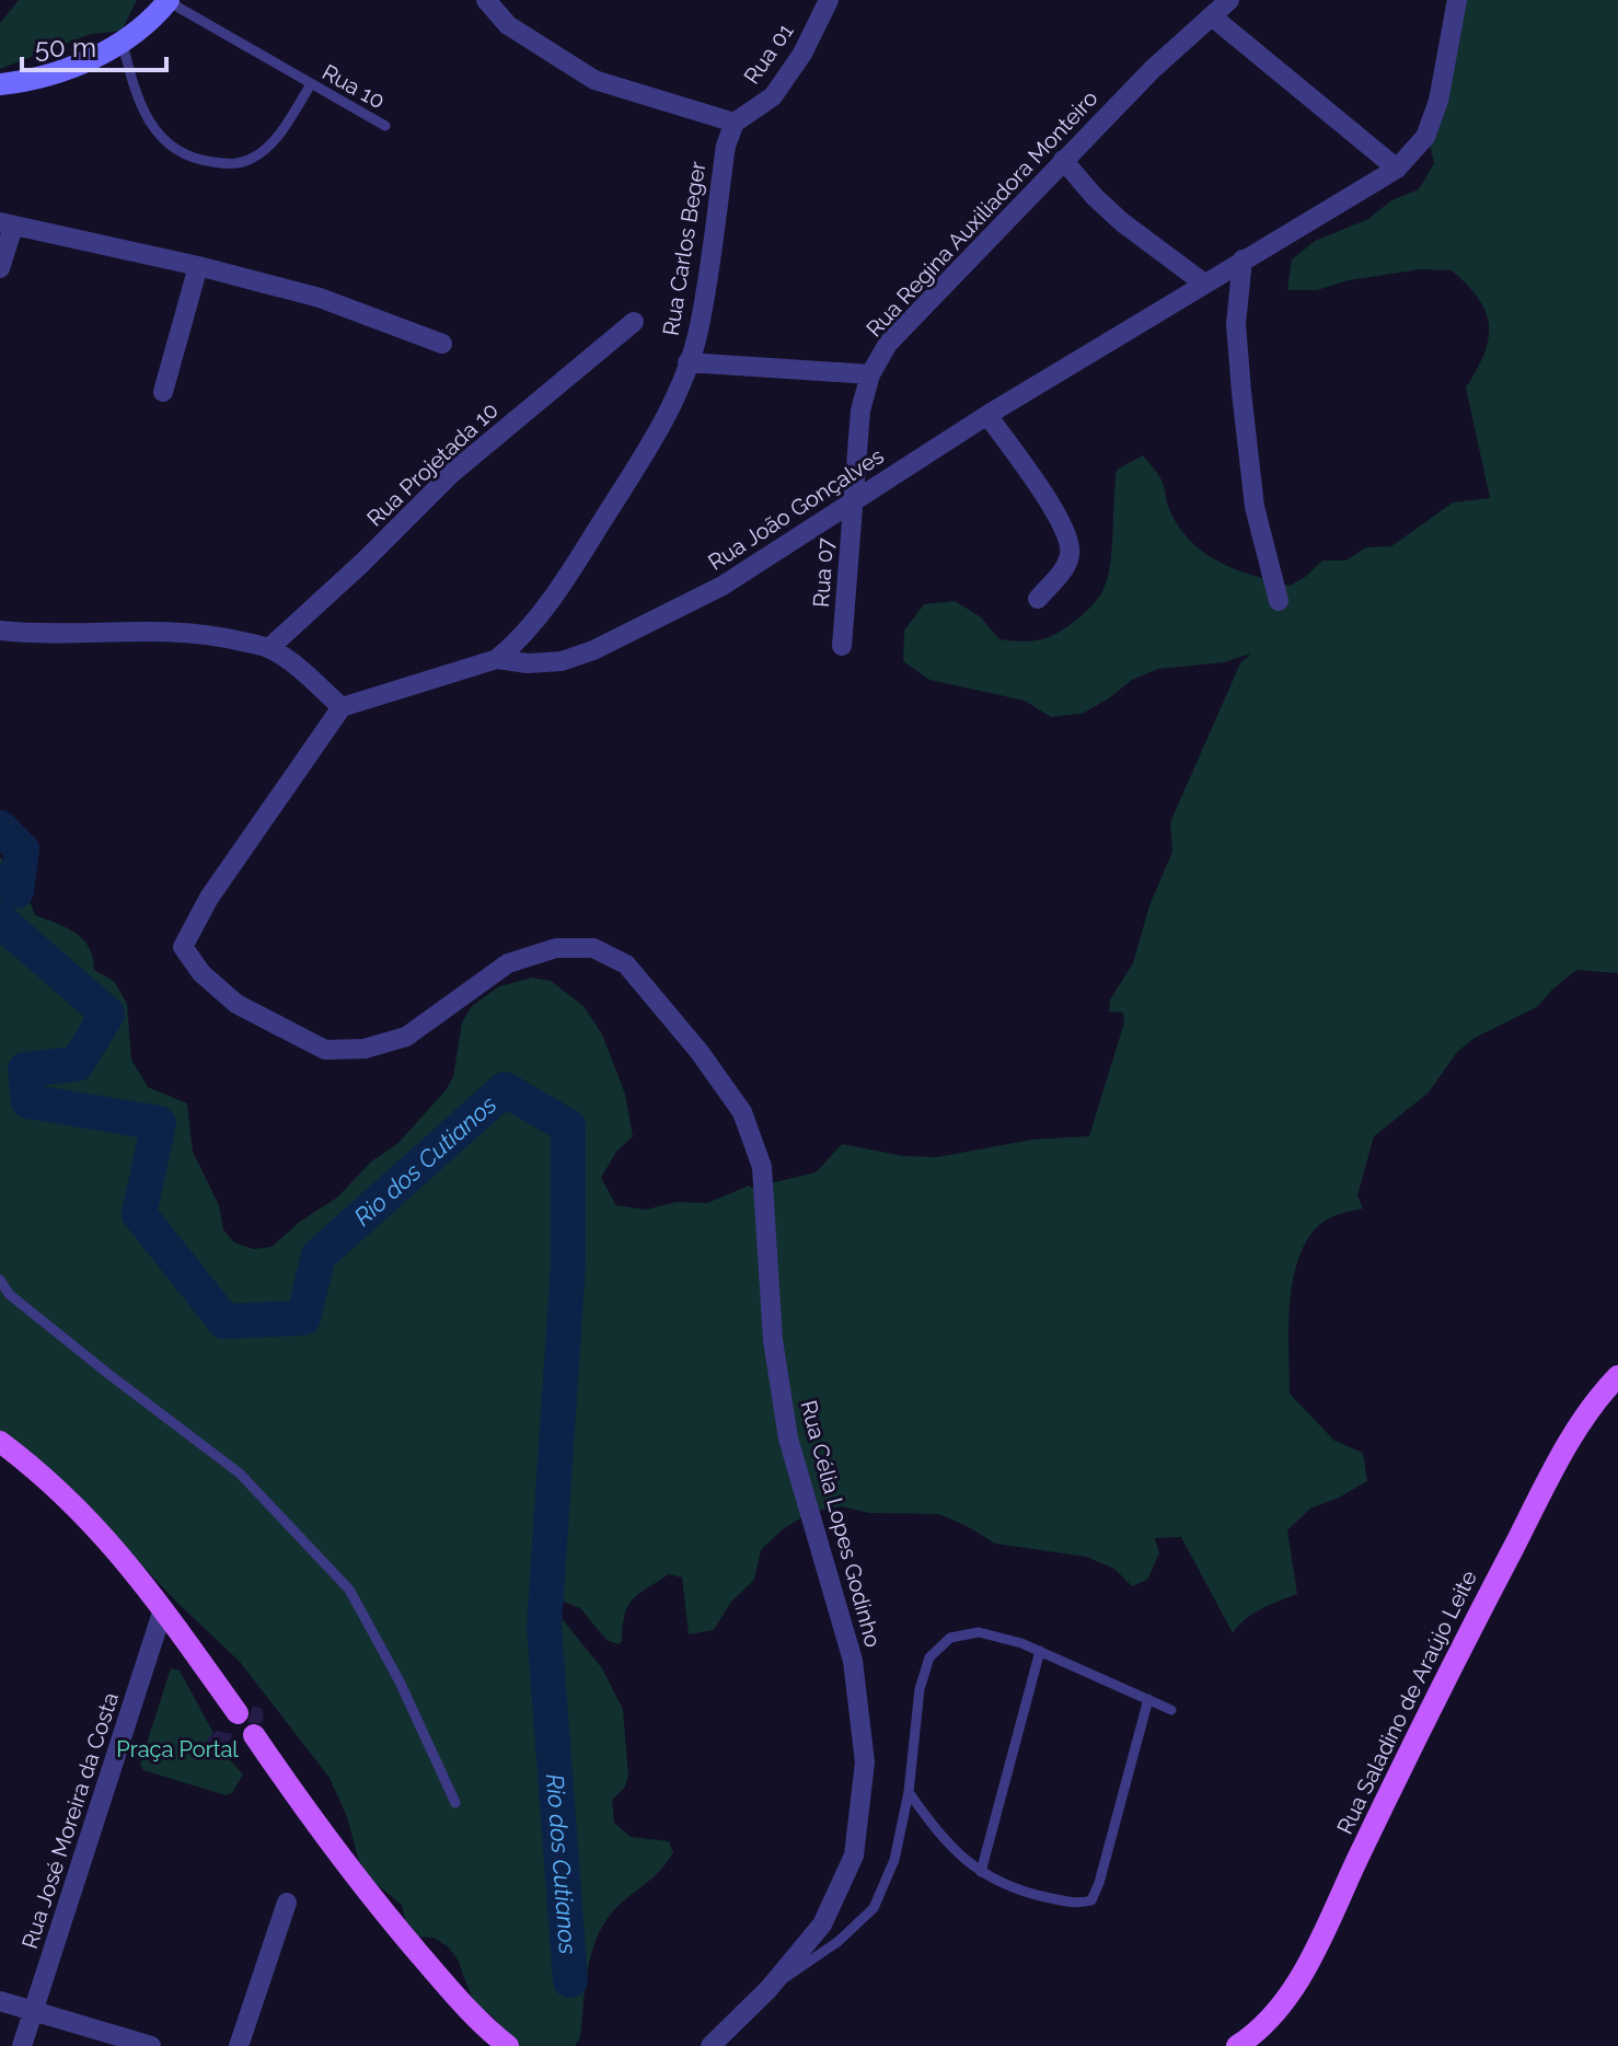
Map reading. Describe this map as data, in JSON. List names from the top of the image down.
{
  "streets": {
    "main road": ["Rua Saladino de Araújo Leite"],
    "street": [
      "Rua 01",
      "Rua Regina Auxiliadora Monteiro",
      "Rua Carlos Beger",
      "Rua Projetada 10",
      "Rua João Gonçalves",
      "Rua 07",
      "Rua Célia Lopes Godinho",
      "Rua José Moreira da Costa"
    ],
    "lane": ["Rua 10"]
  },
  "crossings": [
    ["Rua 01", "Rua Carlos Beger"],
    ["Rua Regina Auxiliadora Monteiro", "Rua João Gonçalves"],
    ["Rua Regina Auxiliadora Monteiro", "Rua 07"],
    ["Rua Carlos Beger", "Rua João Gonçalves"],
    ["Rua João Gonçalves", "Rua 07"],
    ["Rua João Gonçalves", "Rua Célia Lopes Godinho"]
  ],
  "water": ["Rio dos Cutianos"],
  "parks": ["Praça Portal"],
  "scale_bar": "50 m"
}
